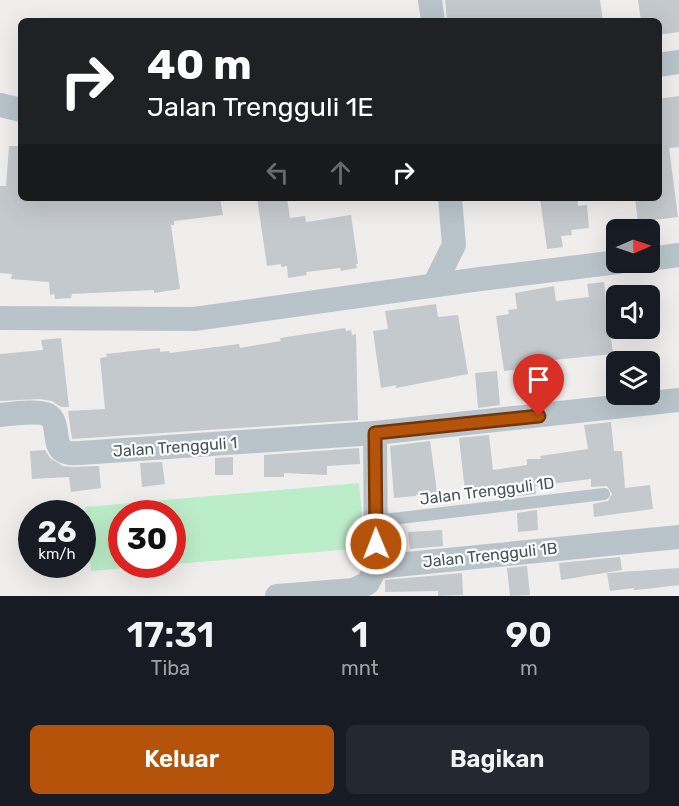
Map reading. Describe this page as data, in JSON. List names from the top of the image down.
{
  "streets": {
    "street": ["Jalan Trengguli 1", "Jalan Trengguli 1B"],
    "lane": ["Jalan Trengguli 1D"]
  },
  "north": "right",
  "page": {
    "turn": ["40 m", "Jalan Trengguli 1E"],
    "speed": "26 km/h",
    "limit": "30",
    "eta": [
      "17:31",
      "Tiba",
      "1",
      "mnt",
      "90",
      "m"
    ],
    "buttons": ["Keluar", "Bagikan"]
  }
}
